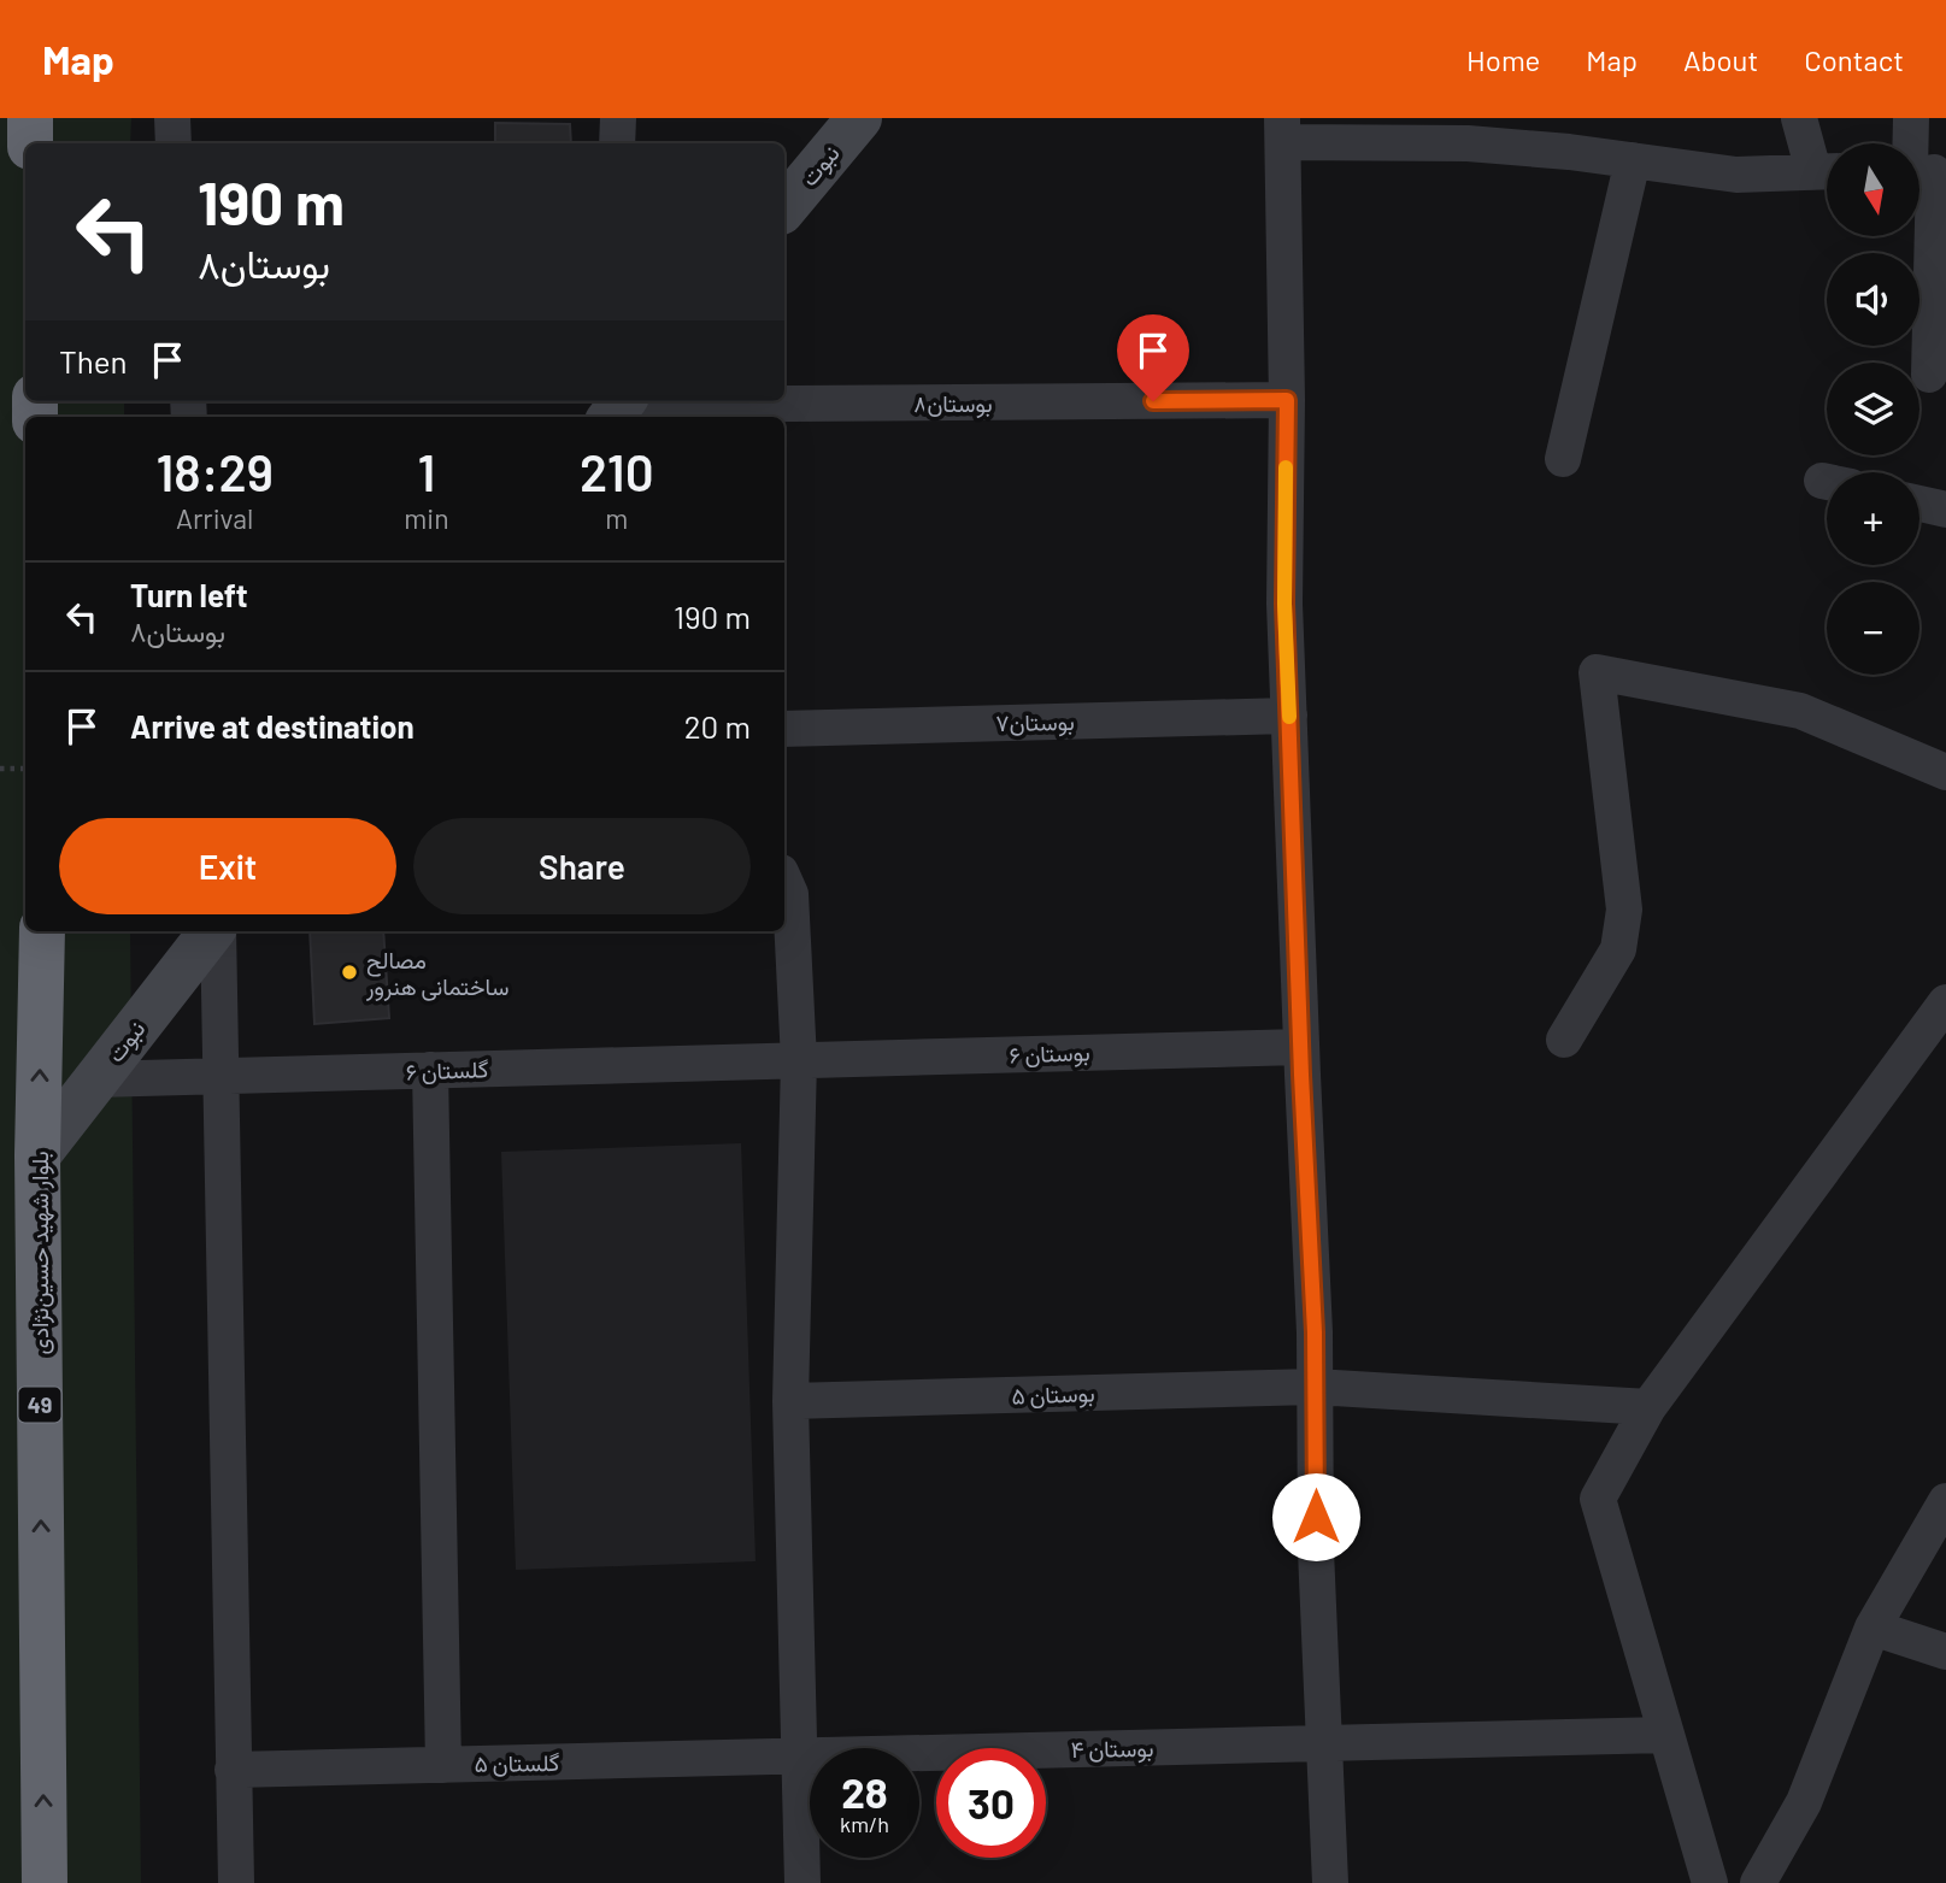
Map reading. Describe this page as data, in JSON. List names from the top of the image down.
{
  "streets": {
    "highway": ["بلوار شهید حسین‌نژادی", "49"],
    "street": [
      "نبوت",
      "بوستان۸",
      "بوستان۷",
      "بوستان ۶",
      "گلستان ۶",
      "بوستان ۵",
      "بوستان ۴",
      "گلستان ۵"
    ]
  },
  "crossings": [
    ["نبوت", "گلستان ۶"],
    ["نبوت", "بلوار شهید حسین‌نژادی"],
    ["بوستان ۶", "گلستان ۶"],
    ["بوستان ۴", "گلستان ۵"]
  ],
  "one_way": ["بلوار شهید حسین‌نژادی"],
  "places": ["مصالح ساختمانی هنرور"],
  "north": "bottom",
  "page": {
    "header": "Map",
    "nav": [
      "Home",
      "Map",
      "About",
      "Contact"
    ],
    "map_buttons": ["+", "−"],
    "turn": ["190 m", "بوستان۸"],
    "then": "Then",
    "eta": [
      "18:29",
      "Arrival",
      "1",
      "min",
      "210",
      "m"
    ],
    "list": [
      {
        "name": "Turn left",
        "note": "بوستان۸",
        "value": "190 m"
      },
      {
        "name": "Arrive at destination",
        "value": "20 m"
      }
    ],
    "buttons": ["Exit", "Share"],
    "speed": "28 km/h",
    "limit": "30"
  }
}
